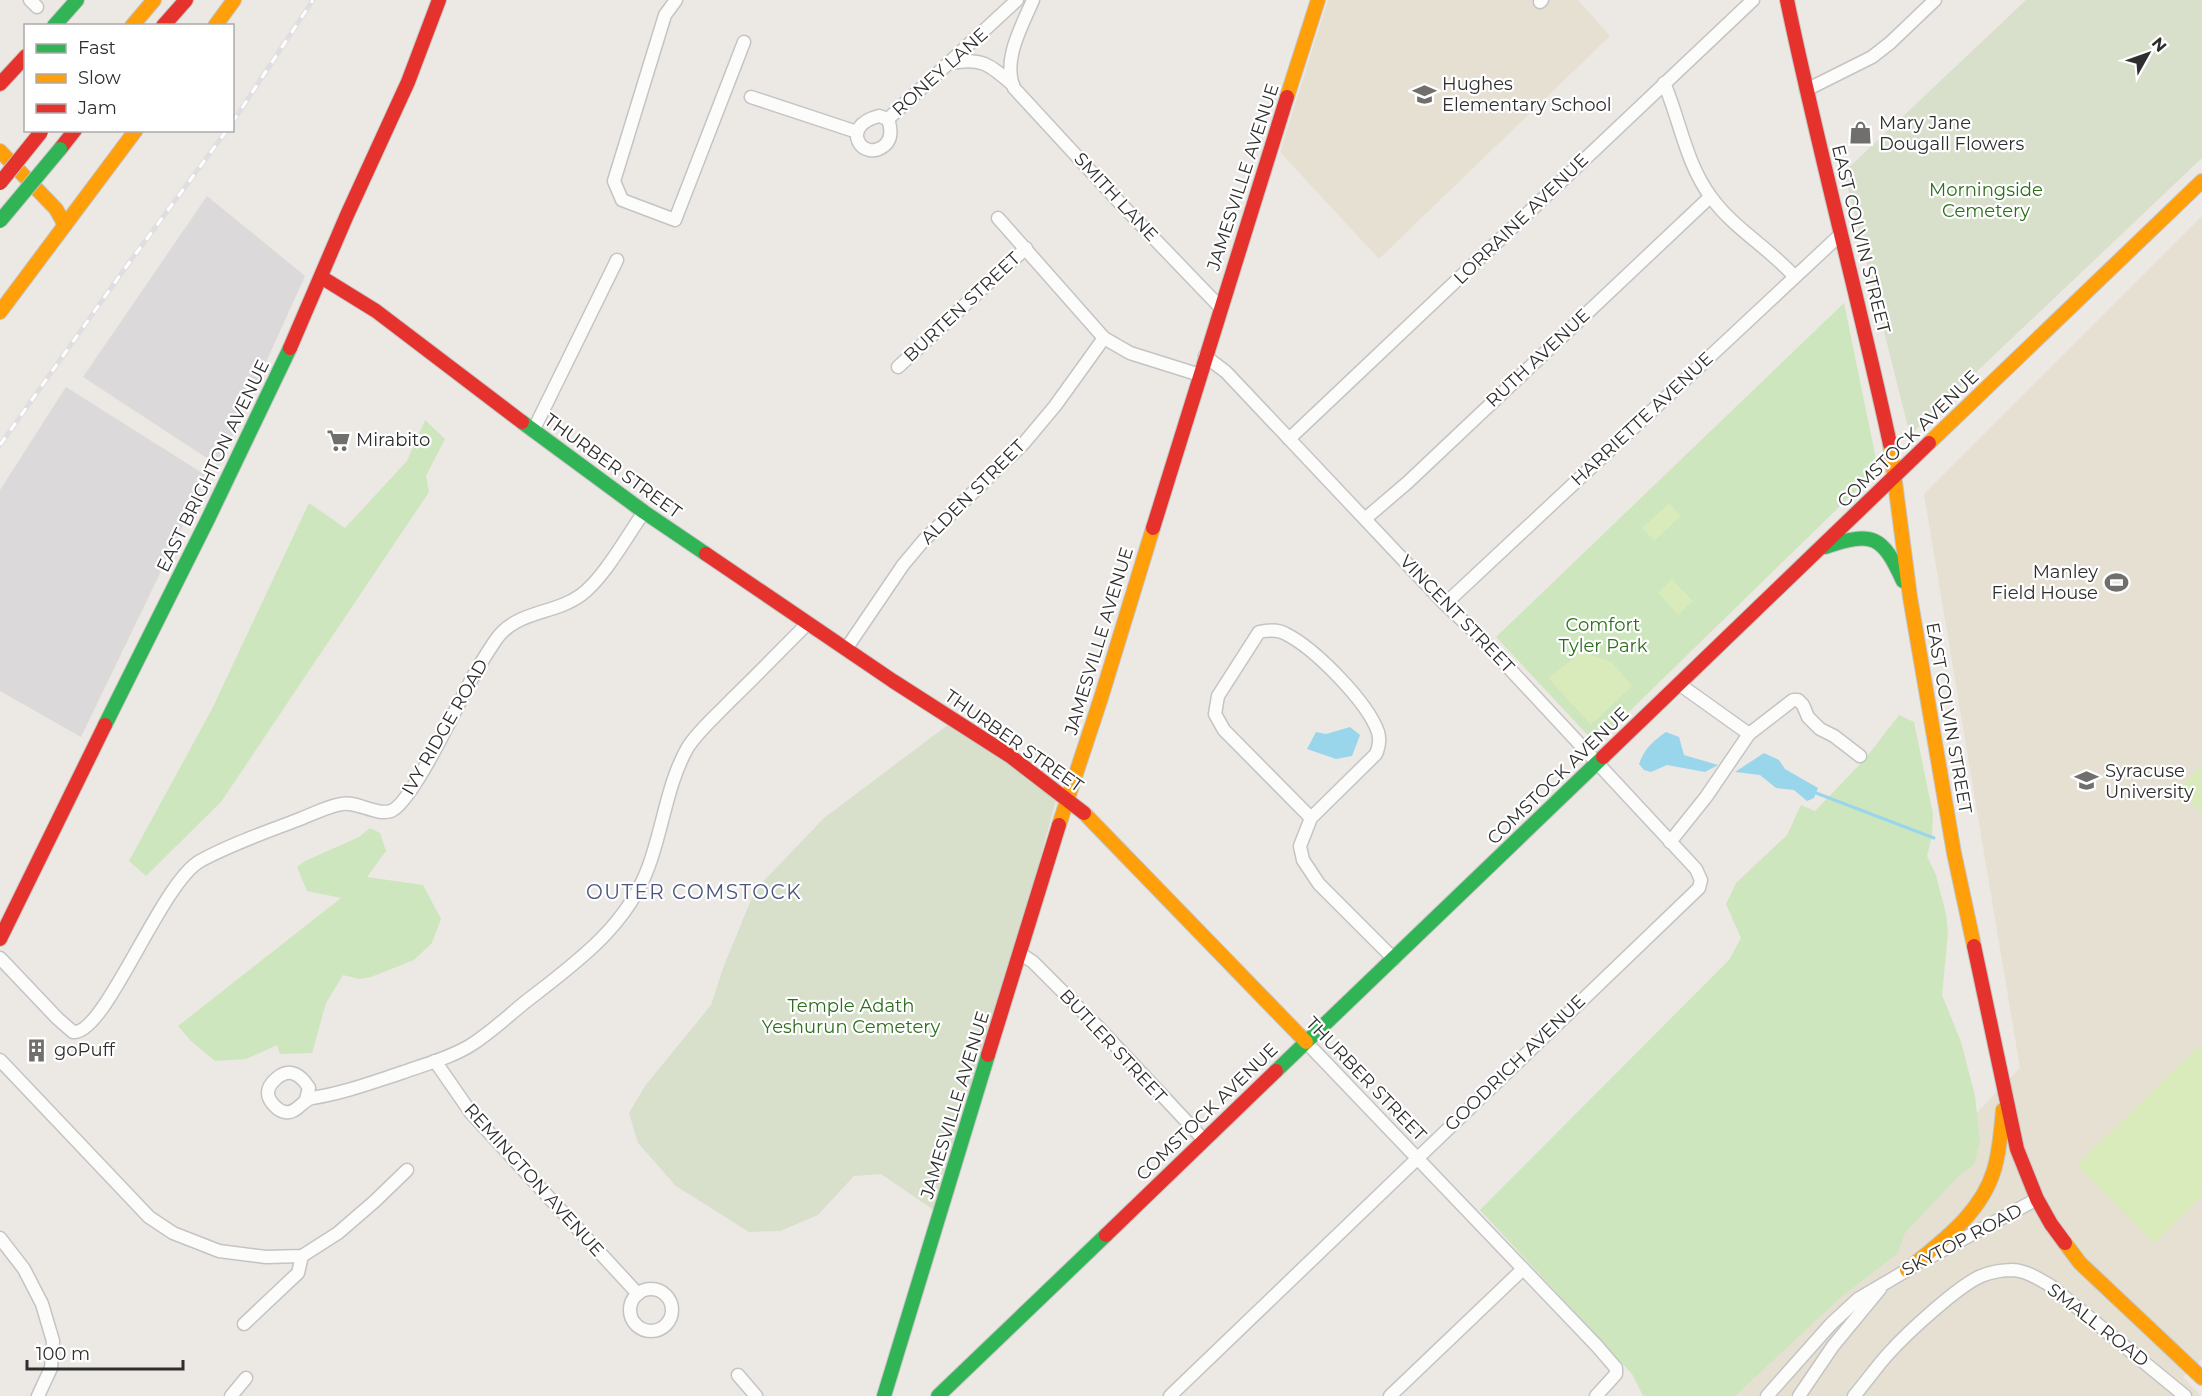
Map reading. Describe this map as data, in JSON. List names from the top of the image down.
{
  "streets": {
    "main road": [
      "JAMESVILLE AVENUE",
      "EAST COLVIN STREET",
      "COMSTOCK AVENUE",
      "EAST BRIGHTON AVENUE",
      "THURBER STREET"
    ],
    "street": [
      "RONEY LANE",
      "SMITH LANE",
      "LORRAINE AVENUE",
      "BURTEN STREET",
      "RUTH AVENUE",
      "HARRIETTE AVENUE",
      "ALDEN STREET",
      "VINCENT STREET",
      "IVY RIDGE ROAD",
      "BUTLER STREET",
      "GOODRICH AVENUE",
      "REMINGTON AVENUE",
      "SKYTOP ROAD",
      "SMALL ROAD"
    ]
  },
  "crossings": [
    ["RONEY LANE", "SMITH LANE"],
    ["JAMESVILLE AVENUE", "SMITH LANE"],
    ["JAMESVILLE AVENUE", "THURBER STREET"],
    ["JAMESVILLE AVENUE", "VINCENT STREET"],
    ["JAMESVILLE AVENUE", "BUTLER STREET"],
    ["LORRAINE AVENUE", "VINCENT STREET"],
    ["EAST COLVIN STREET", "HARRIETTE AVENUE"],
    ["EAST COLVIN STREET", "COMSTOCK AVENUE"],
    ["EAST COLVIN STREET", "SKYTOP ROAD"],
    ["RUTH AVENUE", "VINCENT STREET"],
    ["HARRIETTE AVENUE", "VINCENT STREET"],
    ["COMSTOCK AVENUE", "THURBER STREET"],
    ["COMSTOCK AVENUE", "VINCENT STREET"],
    ["COMSTOCK AVENUE", "BUTLER STREET"],
    ["EAST BRIGHTON AVENUE", "THURBER STREET"],
    ["THURBER STREET", "ALDEN STREET"],
    ["THURBER STREET", "IVY RIDGE ROAD"],
    ["THURBER STREET", "GOODRICH AVENUE"],
    ["VINCENT STREET", "GOODRICH AVENUE"]
  ],
  "districts": ["OUTER COMSTOCK"],
  "parks": ["Morningside Cemetery", "Comfort Tyler Park", "Temple Adath Yeshurun Cemetery"],
  "places": {
    "school or university": ["Hughes Elementary School", "Syracuse University"],
    "shop": ["Mary Jane Dougall Flowers"],
    "supermarket": ["Mirabito"],
    "sports": ["Manley Field House"],
    "building": ["goPuff"]
  },
  "legend": ["Fast", "Slow", "Jam"],
  "scale_bar": "100 m",
  "north": "top right"
}
